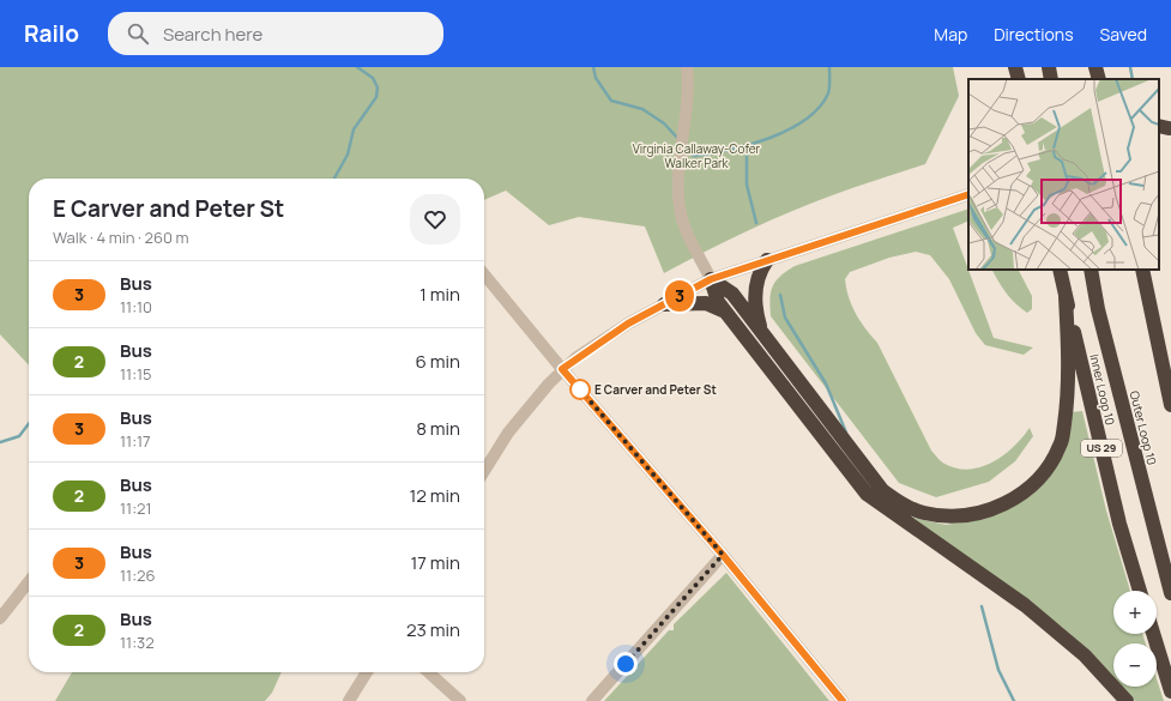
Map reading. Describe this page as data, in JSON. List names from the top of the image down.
{
  "streets": {
    "highway": ["Inner Loop 10", "Outer Loop 10", "US 29"]
  },
  "parks": ["Virginia Callaway-Cofer Walker Park"],
  "places": ["E Carver and Peter St"],
  "lines": ["bus line 3"],
  "page": {
    "header": "Railo",
    "search": "Search here",
    "nav": ["Map", "Directions", "Saved"],
    "on_map": "3",
    "heading": ["E Carver and Peter St", "Walk · 4 min · 260 m"],
    "list": [
      {
        "mark": "3",
        "name": "Bus",
        "note": "11:10",
        "value": "1 min"
      },
      {
        "mark": "2",
        "name": "Bus",
        "note": "11:15",
        "value": "6 min"
      },
      {
        "mark": "3",
        "name": "Bus",
        "note": "11:17",
        "value": "8 min"
      },
      {
        "mark": "2",
        "name": "Bus",
        "note": "11:21",
        "value": "12 min"
      },
      {
        "mark": "3",
        "name": "Bus",
        "note": "11:26",
        "value": "17 min"
      },
      {
        "mark": "2",
        "name": "Bus",
        "note": "11:32",
        "value": "23 min"
      }
    ],
    "map_buttons": ["+", "−"]
  }
}
